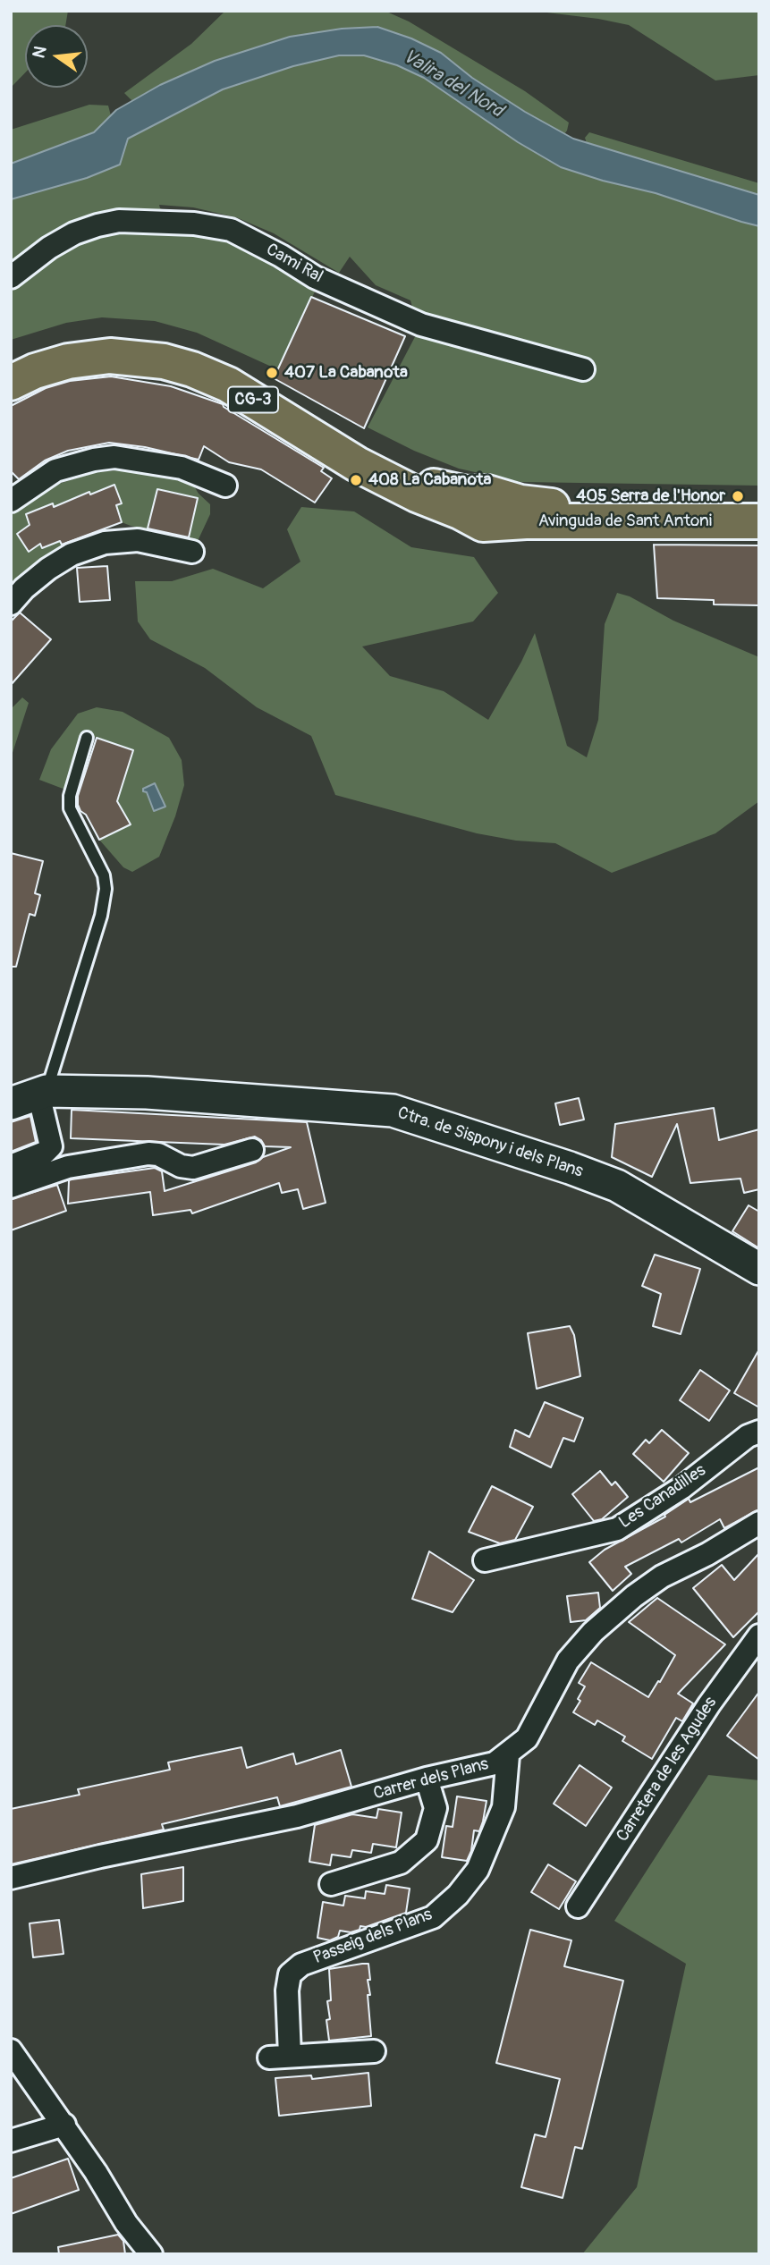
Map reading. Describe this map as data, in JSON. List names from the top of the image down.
{
  "streets": {
    "main road": ["CG-3", "Avinguda de Sant Antoni", "Ctra. de Sispony i dels Plans"],
    "street": [
      "Cami Ral",
      "Les Canadilles",
      "Carretera de les Agudes",
      "Carrer dels Plans",
      "Passeig dels Plans"
    ]
  },
  "crossings": [
    ["CG-3", "Avinguda de Sant Antoni"],
    ["Carrer dels Plans", "Passeig dels Plans"]
  ],
  "water": ["Valira del Nord"],
  "places": ["407 La Cabanota", "408 La Cabanota", "405 Serra de l'Honor"],
  "north": "left"
}
